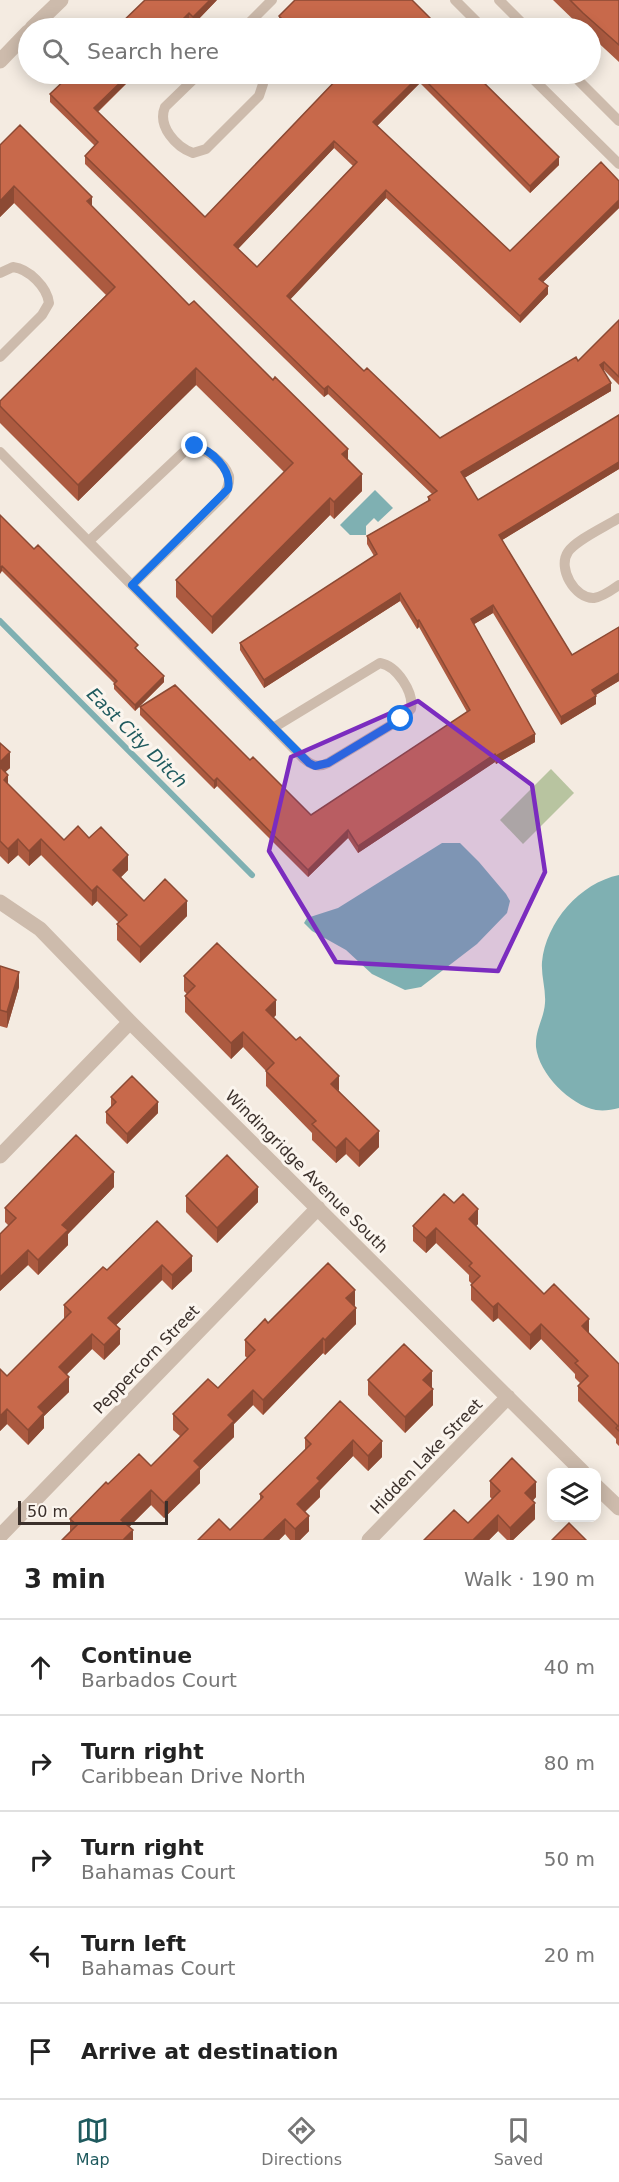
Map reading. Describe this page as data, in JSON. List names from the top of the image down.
{
  "streets": {
    "street": ["Windingridge Avenue South", "Peppercorn Street", "Hidden Lake Street"]
  },
  "crossings": [
    ["Windingridge Avenue South", "Peppercorn Street"],
    ["Windingridge Avenue South", "Hidden Lake Street"]
  ],
  "water": ["East City Ditch"],
  "scale_bar": "50 m",
  "page": {
    "search": "Search here",
    "scale": "50 m",
    "heading": ["3 min", "Walk · 190 m"],
    "list": [
      ["Continue", "Barbados Court", "40 m"],
      ["Turn right", "Caribbean Drive North", "80 m"],
      ["Turn right", "Bahamas Court", "50 m"],
      ["Turn left", "Bahamas Court", "20 m"],
      "Arrive at destination"
    ],
    "nav": ["Map", "Directions", "Saved"]
  }
}
